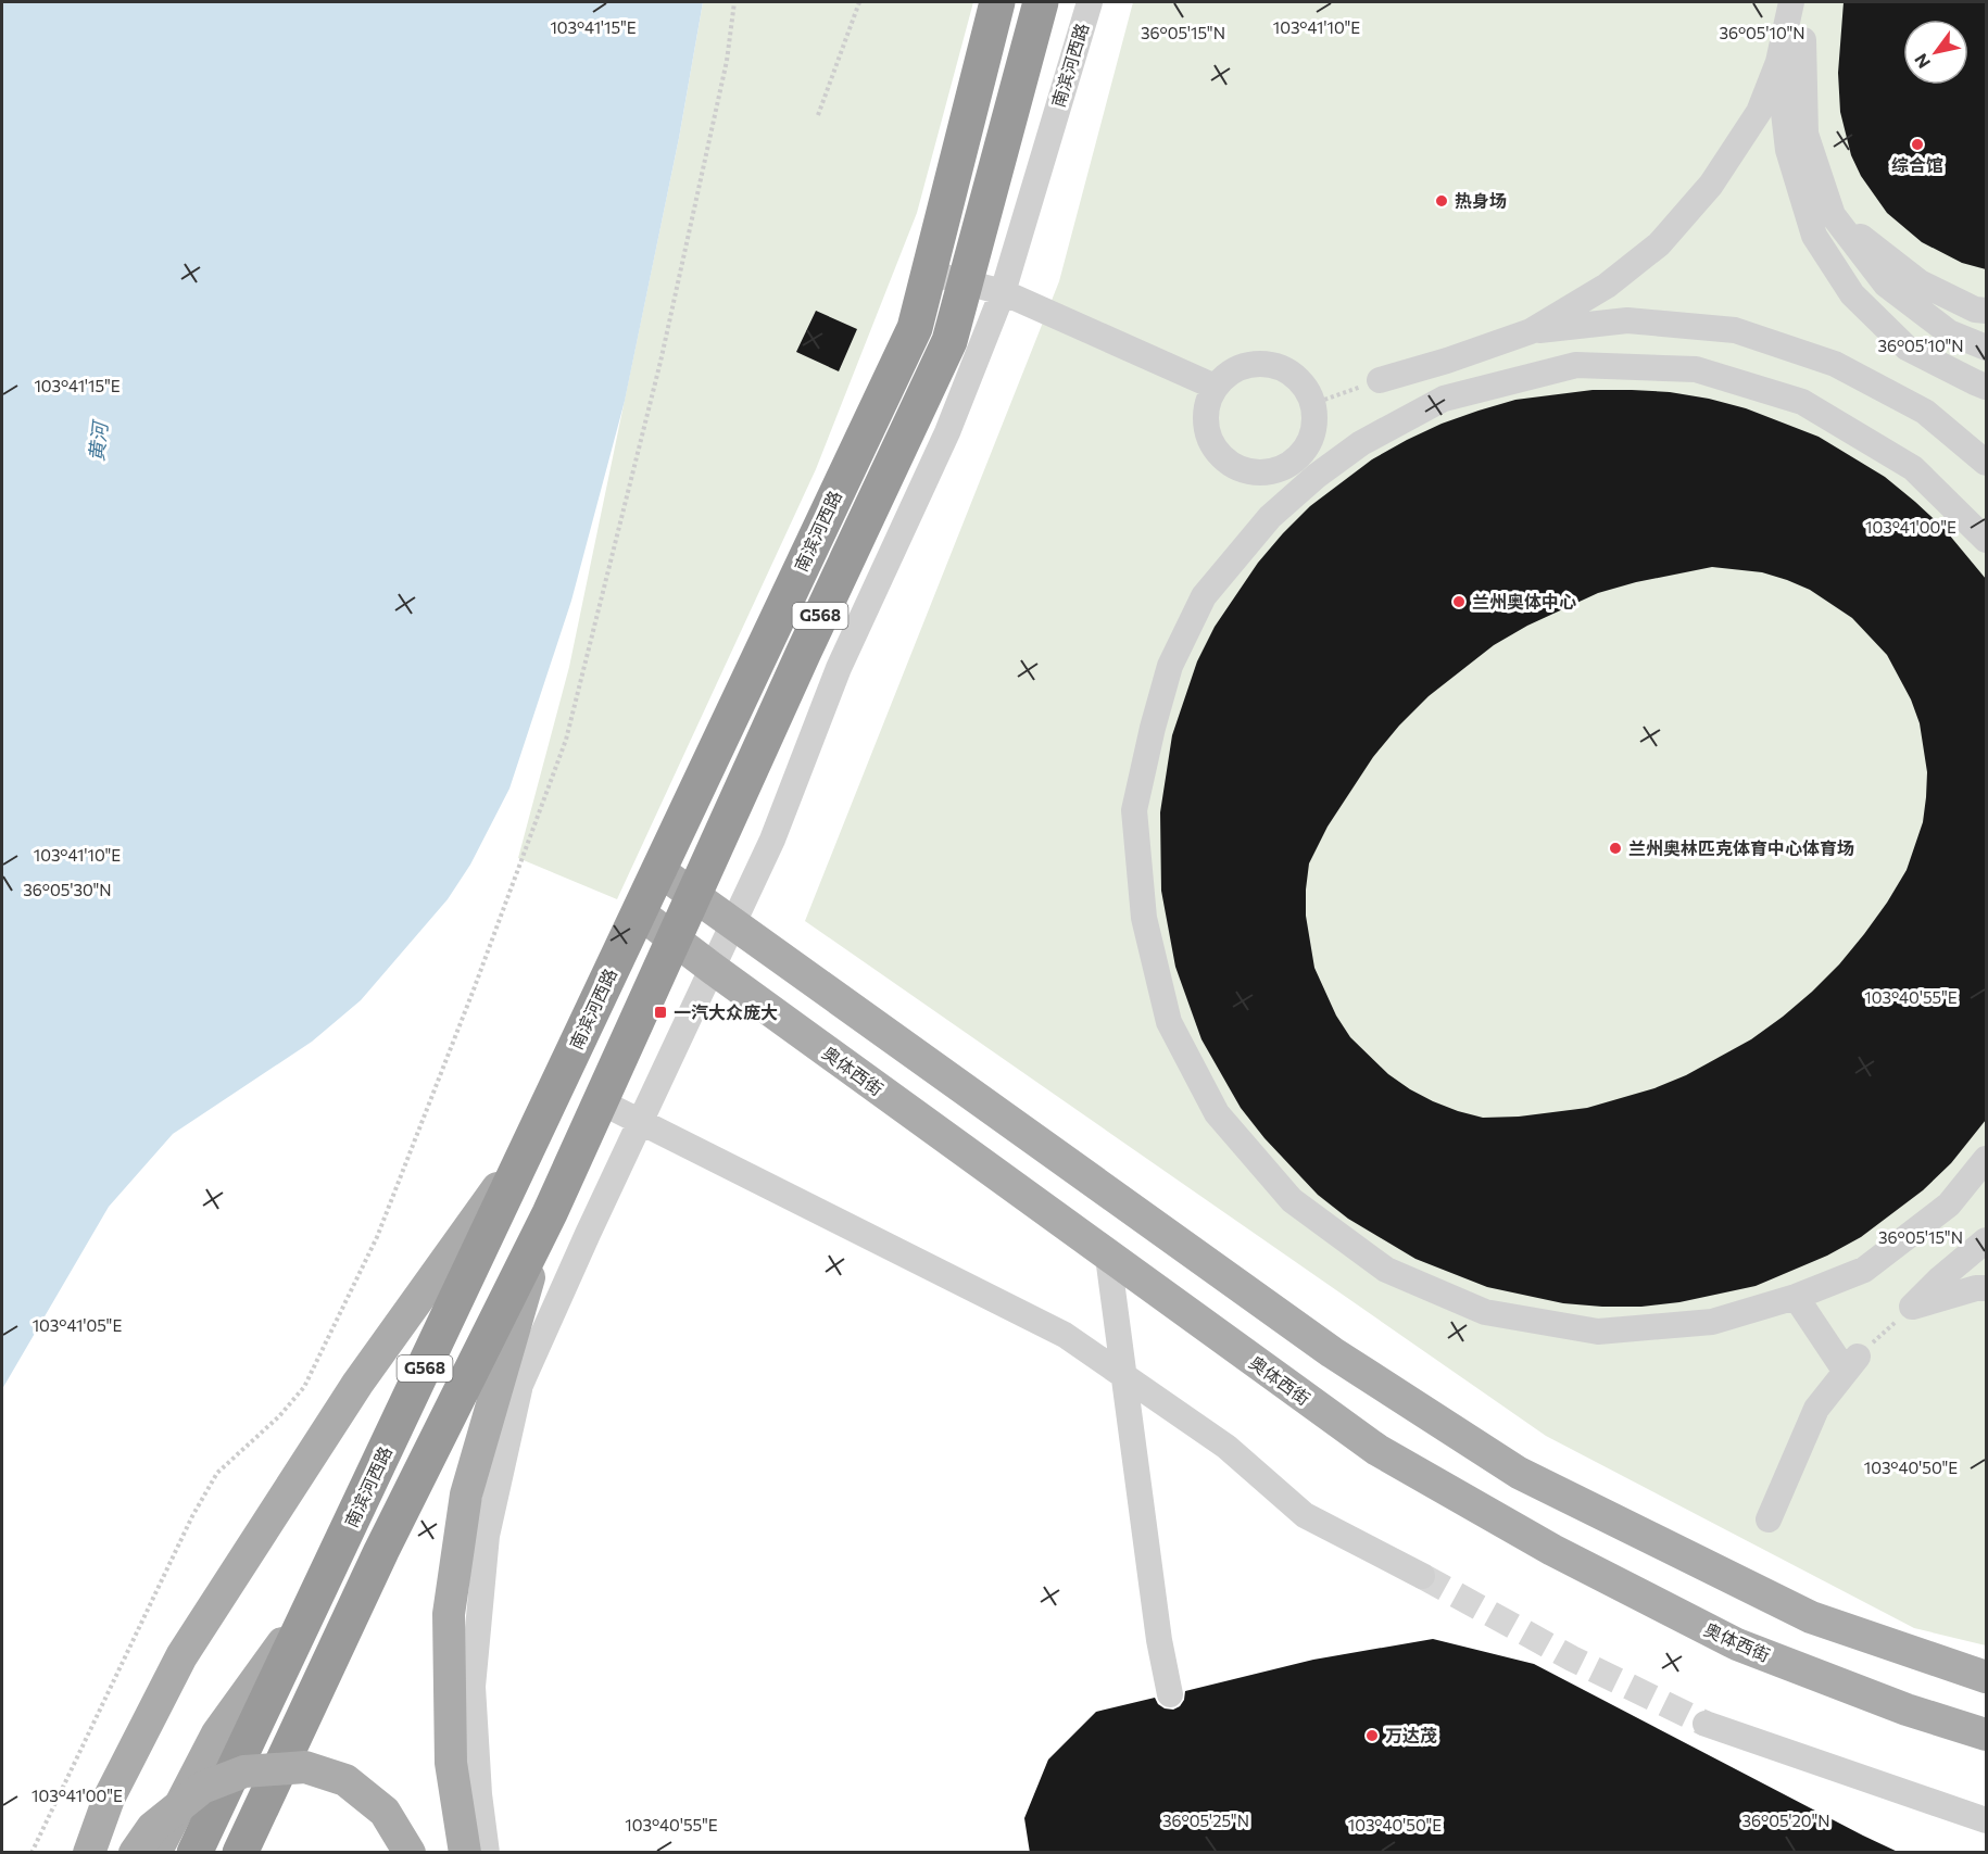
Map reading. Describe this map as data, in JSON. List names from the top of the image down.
{
  "streets": {
    "highway": ["南滨河西路", "G568"],
    "main road": ["奥体西街"]
  },
  "crossings": [
    ["南滨河西路", "奥体西街"],
    ["G568", "奥体西街"]
  ],
  "water": ["黄河"],
  "places": {
    "other": [
      "综合馆",
      "热身场",
      "兰州奥体中心",
      "兰州奥林匹克体育中心体育场",
      "万达茂"
    ],
    "transit": ["一汽大众庞大"]
  },
  "north": "bottom left",
  "coordinates": [
    "103°41'15\"E",
    "103°41'10\"E",
    "36°05'15\"N",
    "36°05'10\"N",
    "103°41'00\"E",
    "36°05'30\"N",
    "103°40'55\"E",
    "103°41'05\"E",
    "103°40'50\"E",
    "36°05'25\"N",
    "36°05'20\"N"
  ]
}
